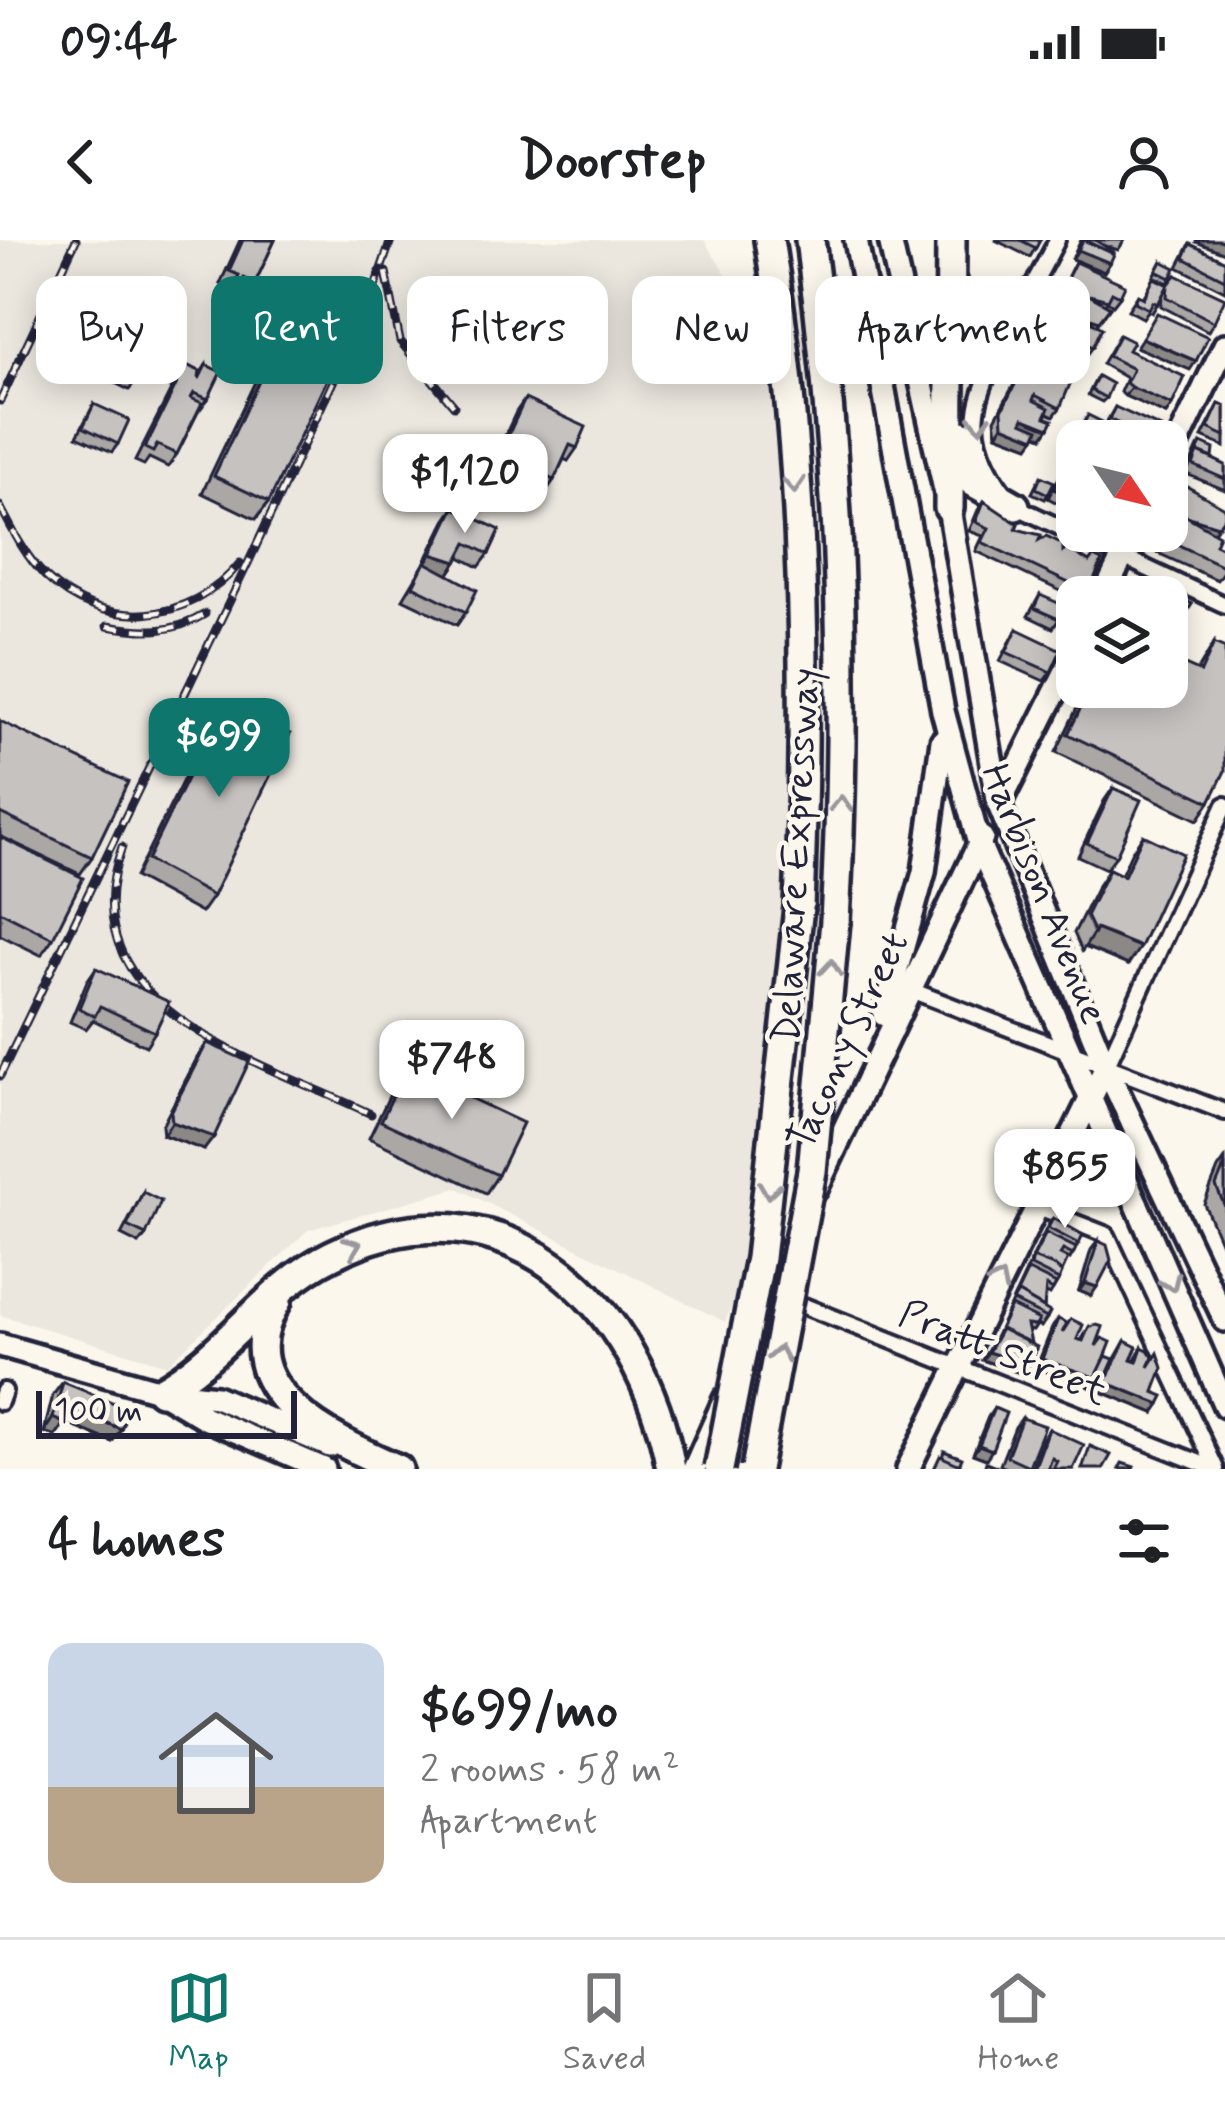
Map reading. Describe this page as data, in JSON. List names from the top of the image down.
{
  "streets": {
    "highway": ["Delaware Expressway"],
    "main road": ["Harbison Avenue", "Tacony Street"],
    "street": ["Pratt Street"]
  },
  "crossings": [
    ["Harbison Avenue", "Tacony Street"],
    ["Tacony Street", "Pratt Street"]
  ],
  "scale_bar": "100 m",
  "north": "bottom right",
  "page": {
    "status": "09:44",
    "header": "Doorstep",
    "chip": [
      "Buy",
      "Rent",
      "Filters",
      "New",
      "Apartment"
    ],
    "price": [
      "$1,120",
      "$699",
      "$748",
      "$855"
    ],
    "scale": "100 m",
    "heading": "4 homes",
    "list": [
      {
        "name": "$699/mo",
        "note": "2 rooms · 58 m² · Apartment"
      }
    ],
    "tabs": ["Map", "Saved", "Home"]
  }
}
